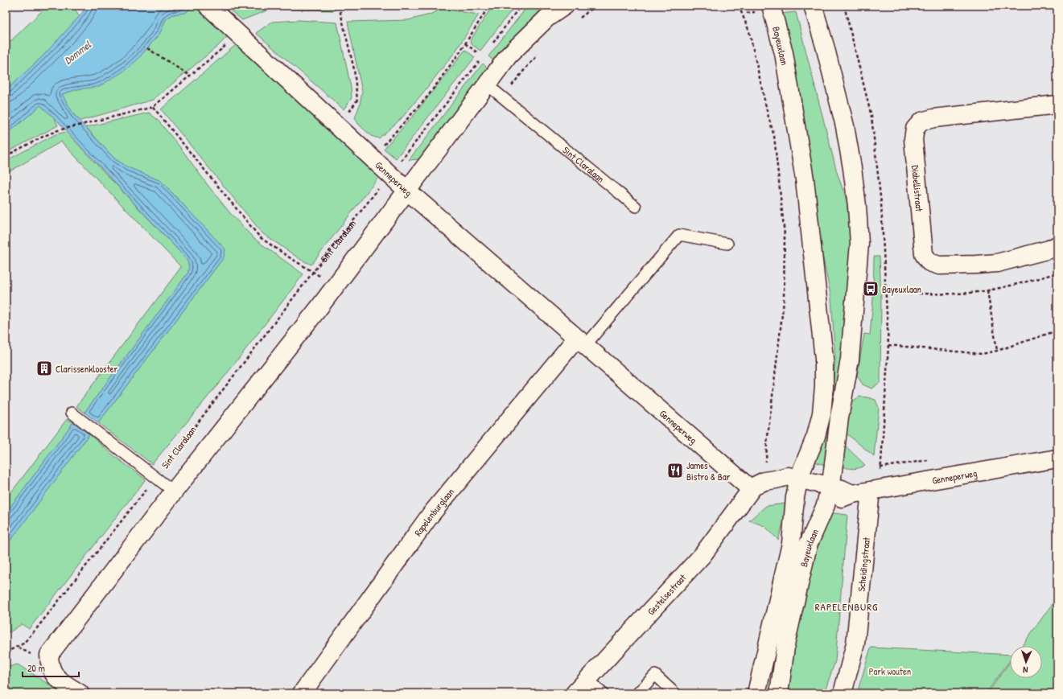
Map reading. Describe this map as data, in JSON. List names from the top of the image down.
{
  "streets": {
    "street": [
      "Bayeuxlaan",
      "Genneperweg",
      "Diabellistraat",
      "Rapelenburglaan",
      "Scheidingstraat",
      "Gestelsestraat"
    ],
    "lane": ["Sint Claralaan"]
  },
  "crossings": [
    ["Bayeuxlaan", "Genneperweg"],
    ["Sint Claralaan", "Genneperweg"],
    ["Genneperweg", "Rapelenburglaan"],
    ["Genneperweg", "Scheidingstraat"],
    ["Genneperweg", "Gestelsestraat"]
  ],
  "districts": ["RAPELENBURG"],
  "water": ["Dommel"],
  "parks": ["Park wouten"],
  "places": {
    "bus stop": ["Bayeuxlaan"],
    "building": ["Clarissenklooster"],
    "restaurant": ["James Bistro & Bar"]
  },
  "scale_bar": "20 m",
  "north": "bottom"
}
